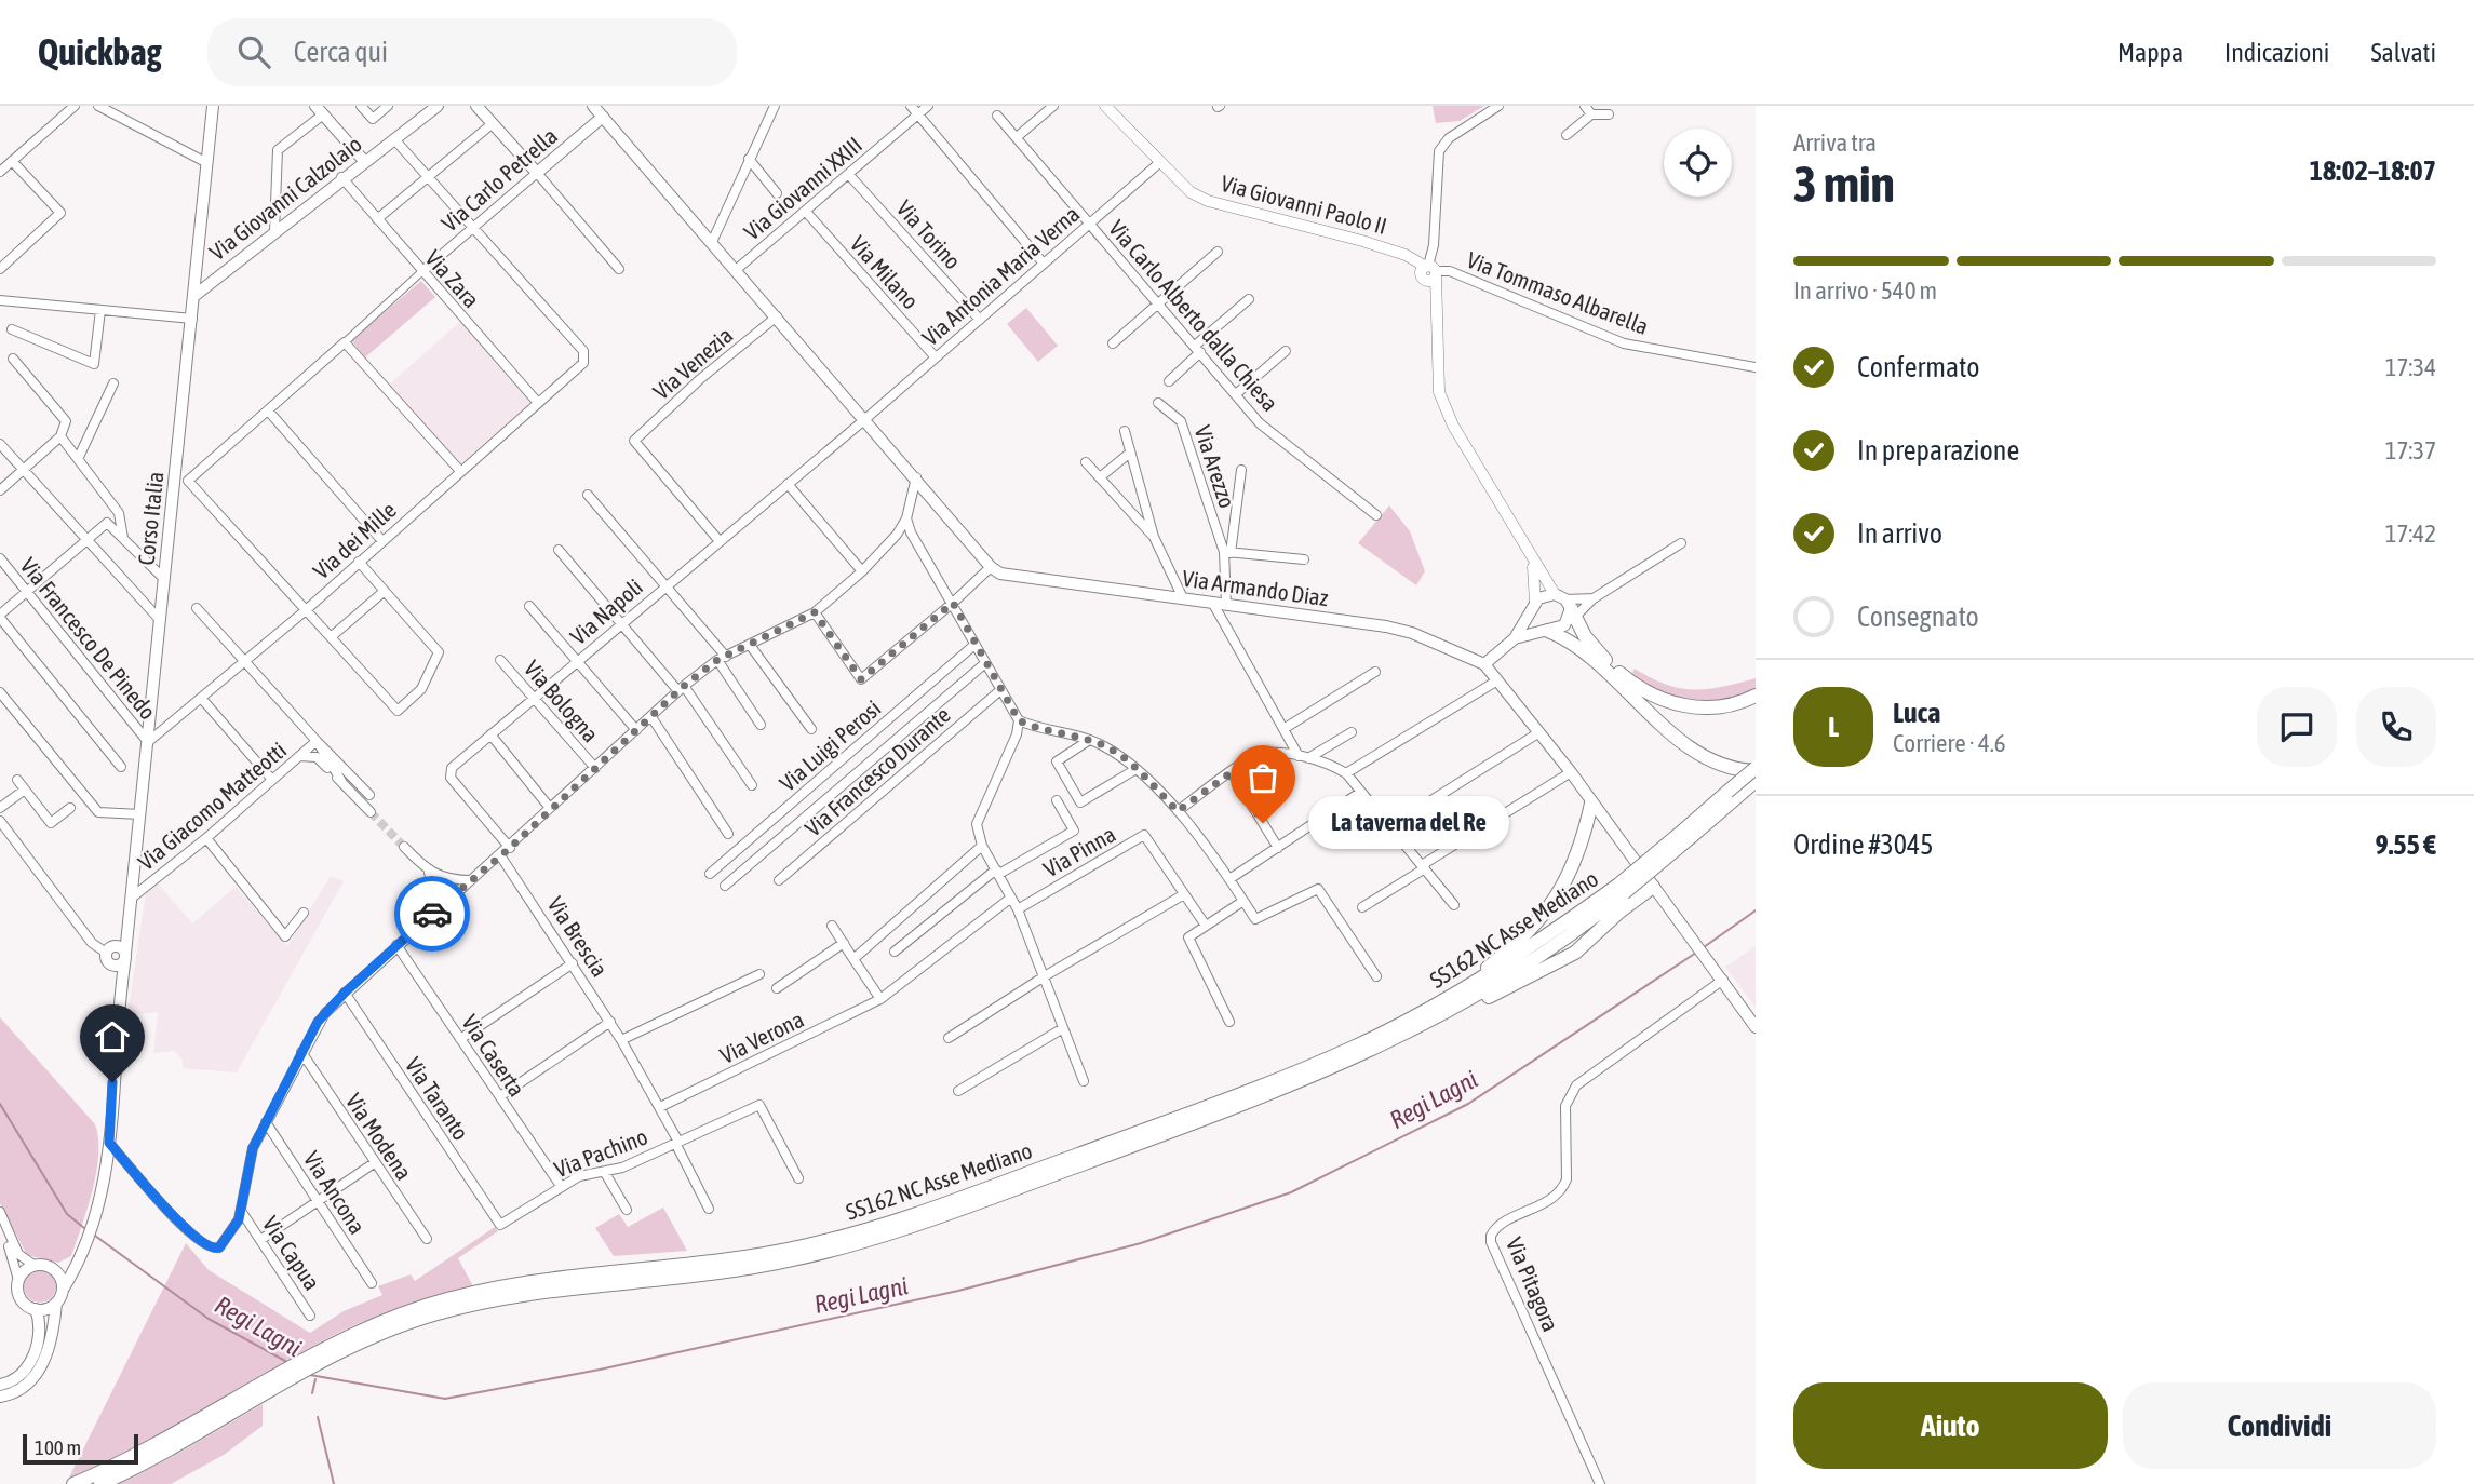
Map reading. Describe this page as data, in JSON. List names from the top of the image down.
{
  "streets": {
    "highway": ["SS162 NC Asse Mediano"],
    "main road": [
      "Via Carlo Petrella",
      "Via Giovanni Calzolaio",
      "Corso Italia",
      "Via Armando Diaz"
    ],
    "street": [
      "Via Giovanni XXIII",
      "Via Giovanni Paolo II",
      "Via Torino",
      "Via Milano",
      "Via Antonia Maria Verna",
      "Via Zara",
      "Via Tommaso Albarella",
      "Via Carlo Alberto dalla Chiesa",
      "Via Venezia",
      "Via Arezzo",
      "Via dei Mille",
      "Via Napoli",
      "Via Francesco De Pinedo",
      "Via Bologna",
      "Via Luigi Perosi",
      "Via Francesco Durante",
      "Via Giacomo Matteotti",
      "Via Pinna",
      "Via Brescia",
      "Via Verona",
      "Via Caserta",
      "Via Taranto",
      "Via Modena",
      "Via Pachino",
      "Via Ancona",
      "Via Capua",
      "Via Pitagora"
    ]
  },
  "crossings": [
    ["Via Carlo Petrella", "Via Zara"],
    ["Via Carlo Petrella", "Via dei Mille"],
    ["Via Giovanni XXIII", "Via Torino"],
    ["Via Giovanni XXIII", "Via Milano"],
    ["Via Giovanni Calzolaio", "Via Zara"],
    ["Via Giovanni Calzolaio", "Corso Italia"],
    ["Via Giovanni Paolo II", "Via Antonia Maria Verna"],
    ["Via Giovanni Paolo II", "Via Tommaso Albarella"],
    ["Via Torino", "Via Antonia Maria Verna"],
    ["Via Milano", "Via Antonia Maria Verna"],
    ["Via Antonia Maria Verna", "Via Carlo Alberto dalla Chiesa"],
    ["Via Antonia Maria Verna", "Via Napoli"],
    ["Via Zara", "Via dei Mille"],
    ["Via Venezia", "Via Napoli"],
    ["Via Arezzo", "Via Armando Diaz"],
    ["Corso Italia", "Via dei Mille"],
    ["Corso Italia", "Via Francesco De Pinedo"],
    ["Corso Italia", "Via Giacomo Matteotti"],
    ["Via dei Mille", "Via Francesco De Pinedo"],
    ["Via Armando Diaz", "Via Pitagora"],
    ["Via Napoli", "Via Bologna"],
    ["Via Brescia", "Via Verona"],
    ["Via Brescia", "Via Pachino"],
    ["Via Caserta", "Via Pachino"],
    ["Via Taranto", "Via Pachino"]
  ],
  "water": ["Regi Lagni"],
  "places": ["La taverna del Re"],
  "scale_bar": "100 m",
  "page": {
    "header": "Quickbag",
    "search": "Cerca qui",
    "nav": ["Mappa", "Indicazioni", "Salvati"],
    "heading": ["3 min", "Arriva tra", "18:02–18:07"],
    "panel": [
      "Luca",
      "Corriere · 4.6",
      "Ordine #3045",
      "9.55 €"
    ],
    "bar": "In arrivo · 540 m",
    "list": [
      ["Confermato", "17:34"],
      ["In preparazione", "17:37"],
      ["In arrivo", "17:42"],
      "Consegnato"
    ],
    "round": "L",
    "bubble": "La taverna del Re",
    "buttons": ["Aiuto", "Condividi"],
    "scale": "100 m"
  }
}
